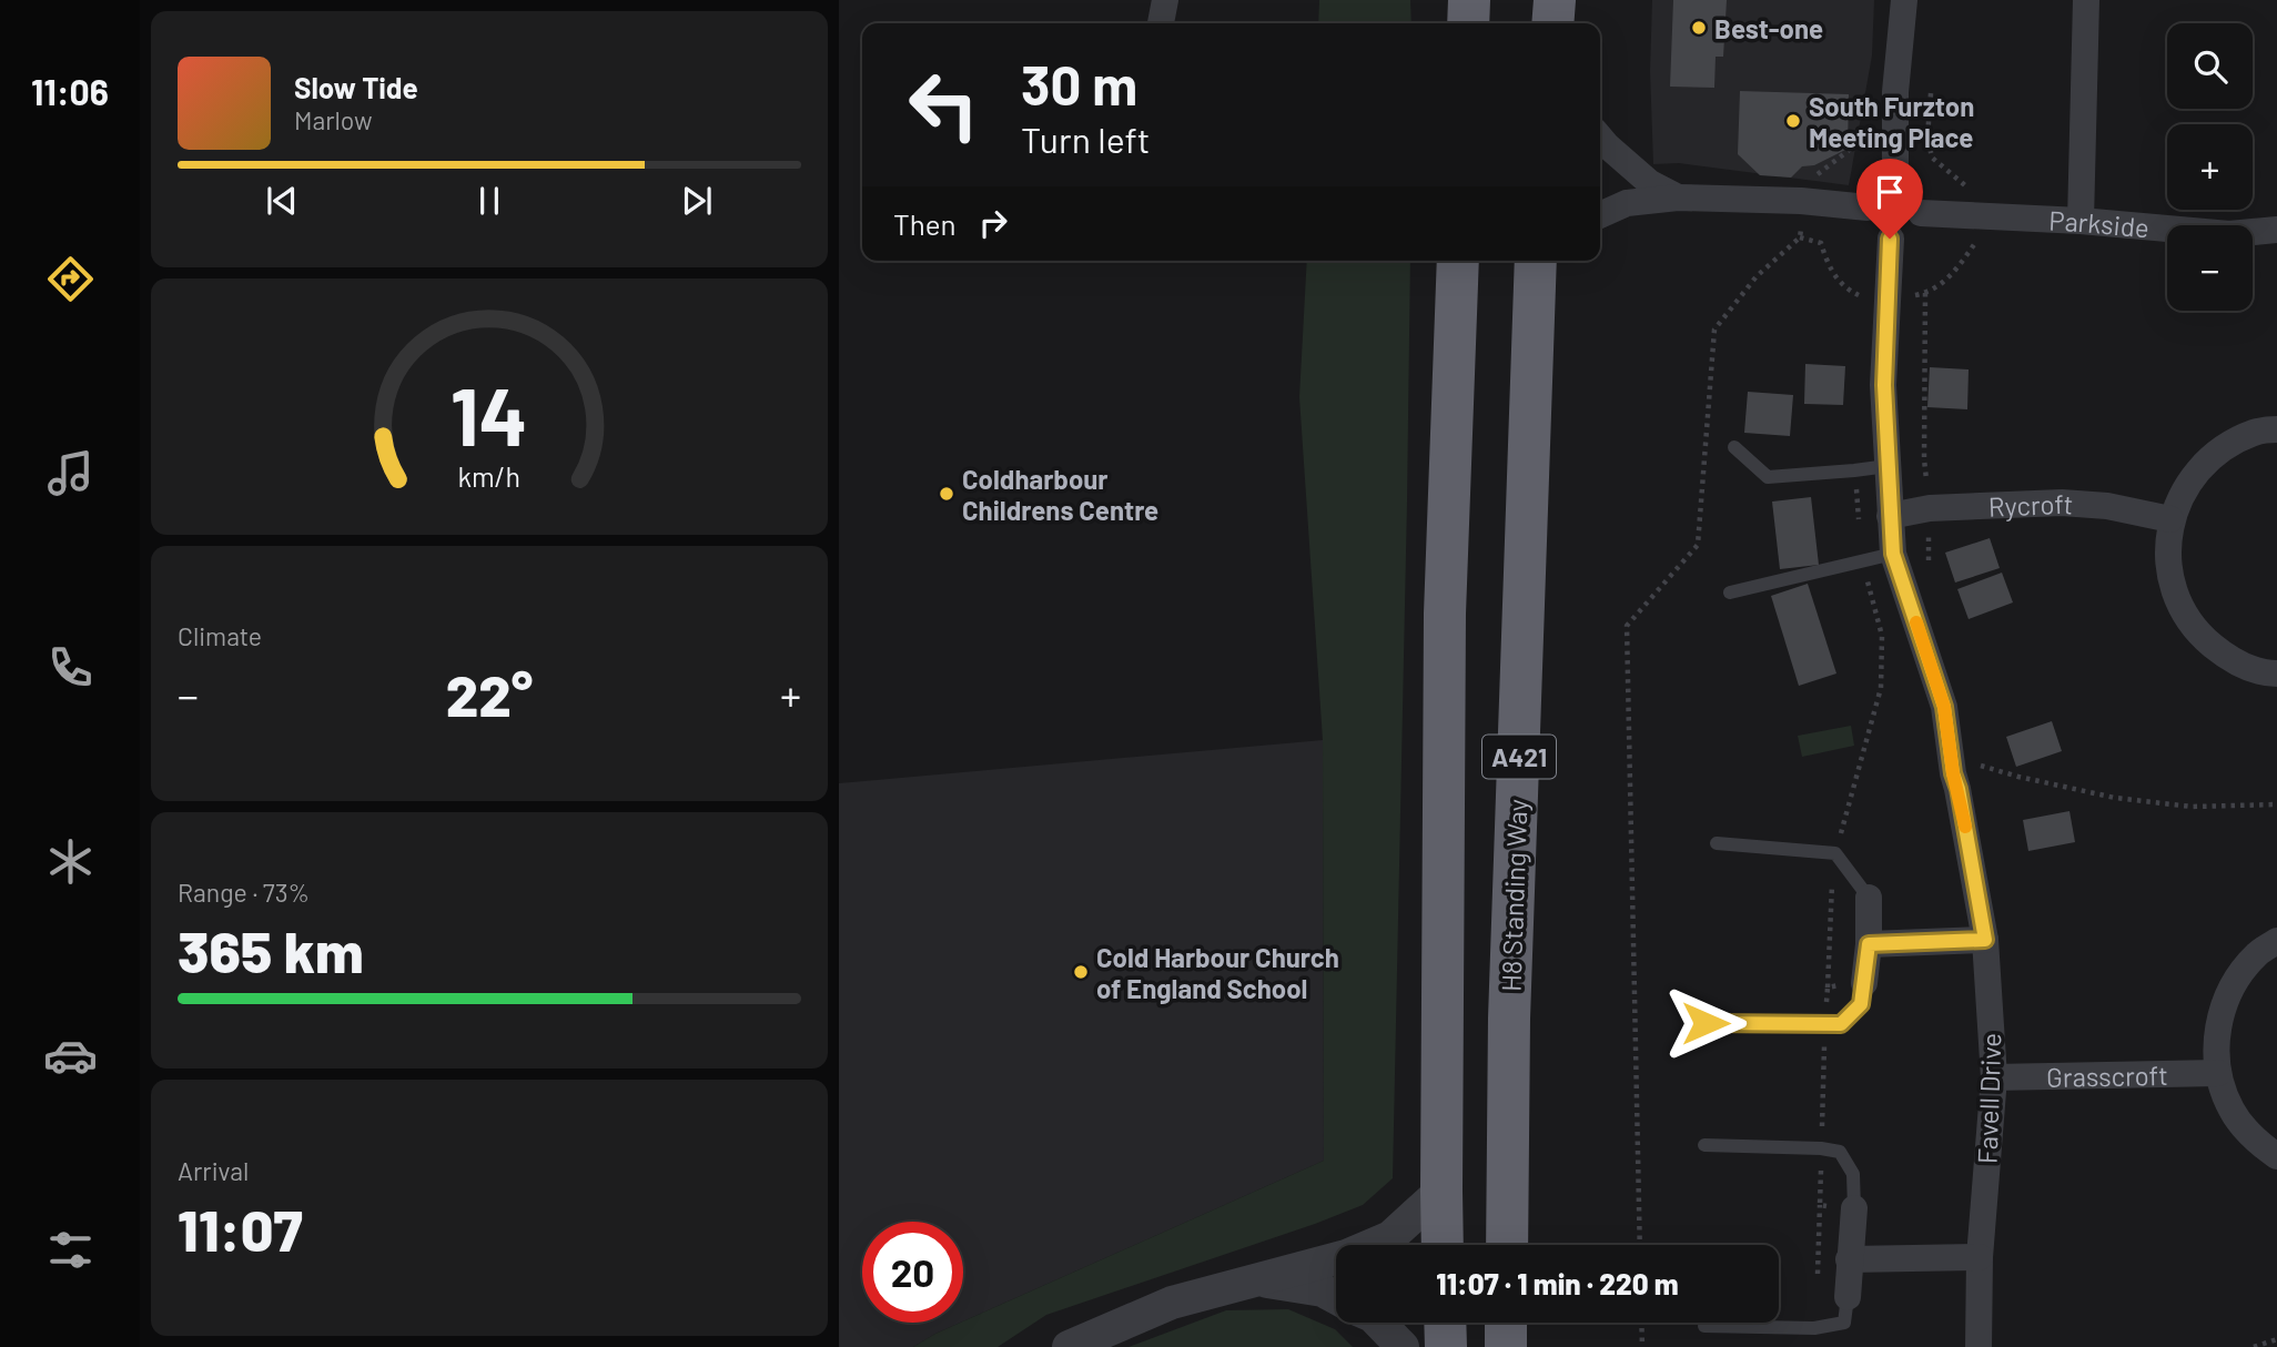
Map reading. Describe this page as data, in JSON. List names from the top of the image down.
{
  "streets": {
    "highway": ["A421", "H8 Standing Way"],
    "street": [
      "Parkside",
      "Rycroft",
      "Grasscroft",
      "Favell Drive"
    ]
  },
  "crossings": [
    ["Parkside", "Favell Drive"],
    ["Rycroft", "Favell Drive"],
    ["Grasscroft", "Favell Drive"]
  ],
  "places": [
    "Best-one",
    "South Furzton Meeting Place",
    "Coldharbour Childrens Centre",
    "Cold Harbour Church of England School"
  ],
  "page": {
    "tabs": "11:06",
    "map_buttons": ["+", "−"],
    "turn": ["30 m", "Turn left"],
    "song": ["Slow Tide", "Marlow"],
    "then": "Then",
    "tile": [
      "Climate",
      ["Range · 73%", "365 km"],
      ["Arrival", "11:07"]
    ],
    "heat": ["−", "22°", "+"],
    "limit": "20",
    "trip": "11:07 · 1 min · 220 m",
    "gauge": ["14", "km/h"]
  }
}
